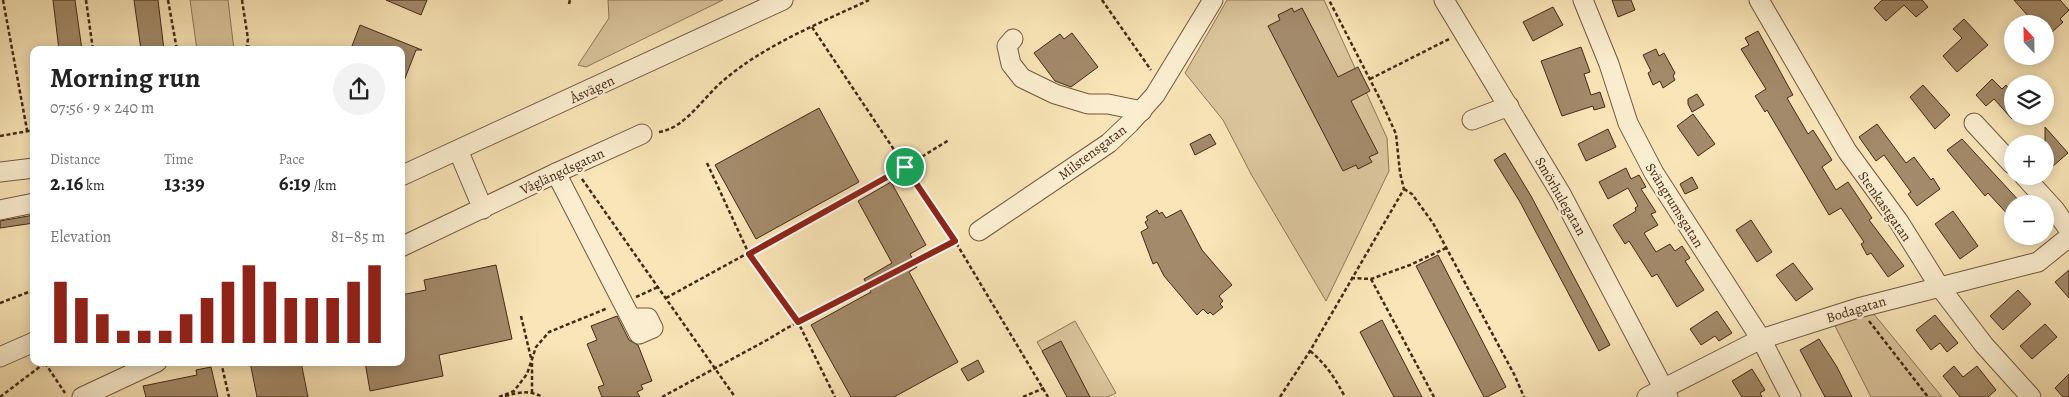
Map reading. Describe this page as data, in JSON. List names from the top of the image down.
{
  "streets": {
    "street": [
      "Åsvägen",
      "Milstensgatan",
      "Våglängdsgatan",
      "Smörhulegatan",
      "Svängrumsgatan",
      "Stenkastgatan",
      "Bodagatan"
    ]
  },
  "crossings": [
    ["Smörhulegatan", "Bodagatan"],
    ["Svängrumsgatan", "Bodagatan"],
    ["Stenkastgatan", "Bodagatan"]
  ],
  "north": "top",
  "page": {
    "map_buttons": ["+", "−"],
    "heading": ["Morning run", "07:56 · 9 × 240 m"],
    "stats": [
      ["Distance", "2.16 km"],
      ["Time", "13:39"],
      ["Pace", "6:19 /km"]
    ],
    "chart": ["Elevation", "81–85 m"]
  }
}
